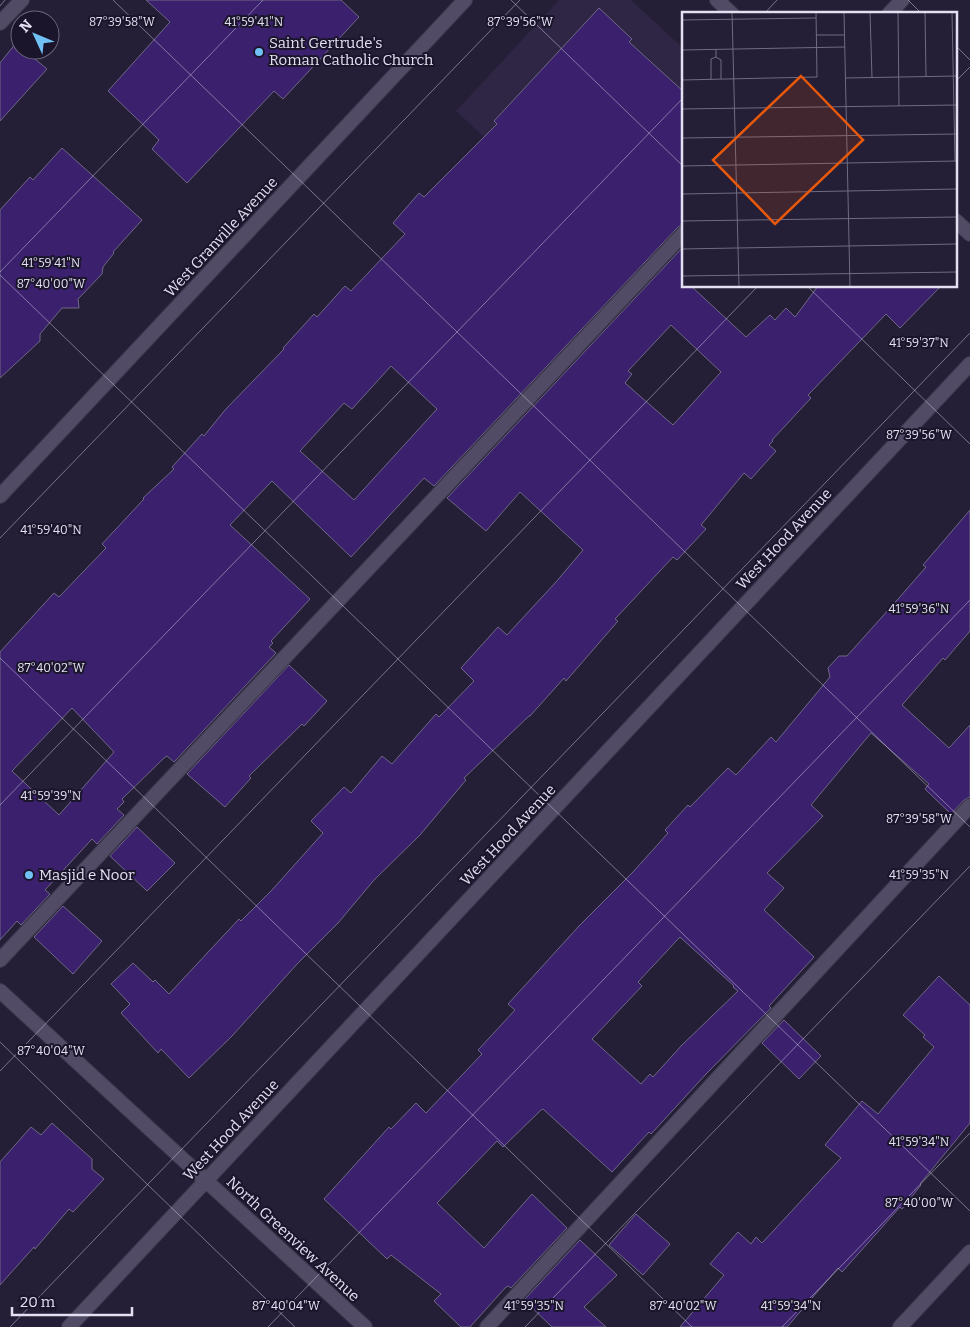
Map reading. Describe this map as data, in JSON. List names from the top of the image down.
{
  "streets": {
    "street": ["West Granville Avenue", "West Hood Avenue", "North Greenview Avenue"]
  },
  "crossings": [
    ["West Hood Avenue", "North Greenview Avenue"]
  ],
  "places": ["Saint Gertrude's Roman Catholic Church", "Masjid e Noor"],
  "scale_bar": "20 m",
  "north": "top left",
  "coordinates": [
    "87°39'58\"W",
    "87°39'56\"W",
    "41°59'41\"N",
    "87°40'00\"W",
    "41°59'37\"N",
    "41°59'40\"N",
    "41°59'36\"N",
    "87°40'02\"W",
    "41°59'39\"N",
    "41°59'35\"N",
    "87°40'04\"W",
    "41°59'34\"N"
  ]
}
